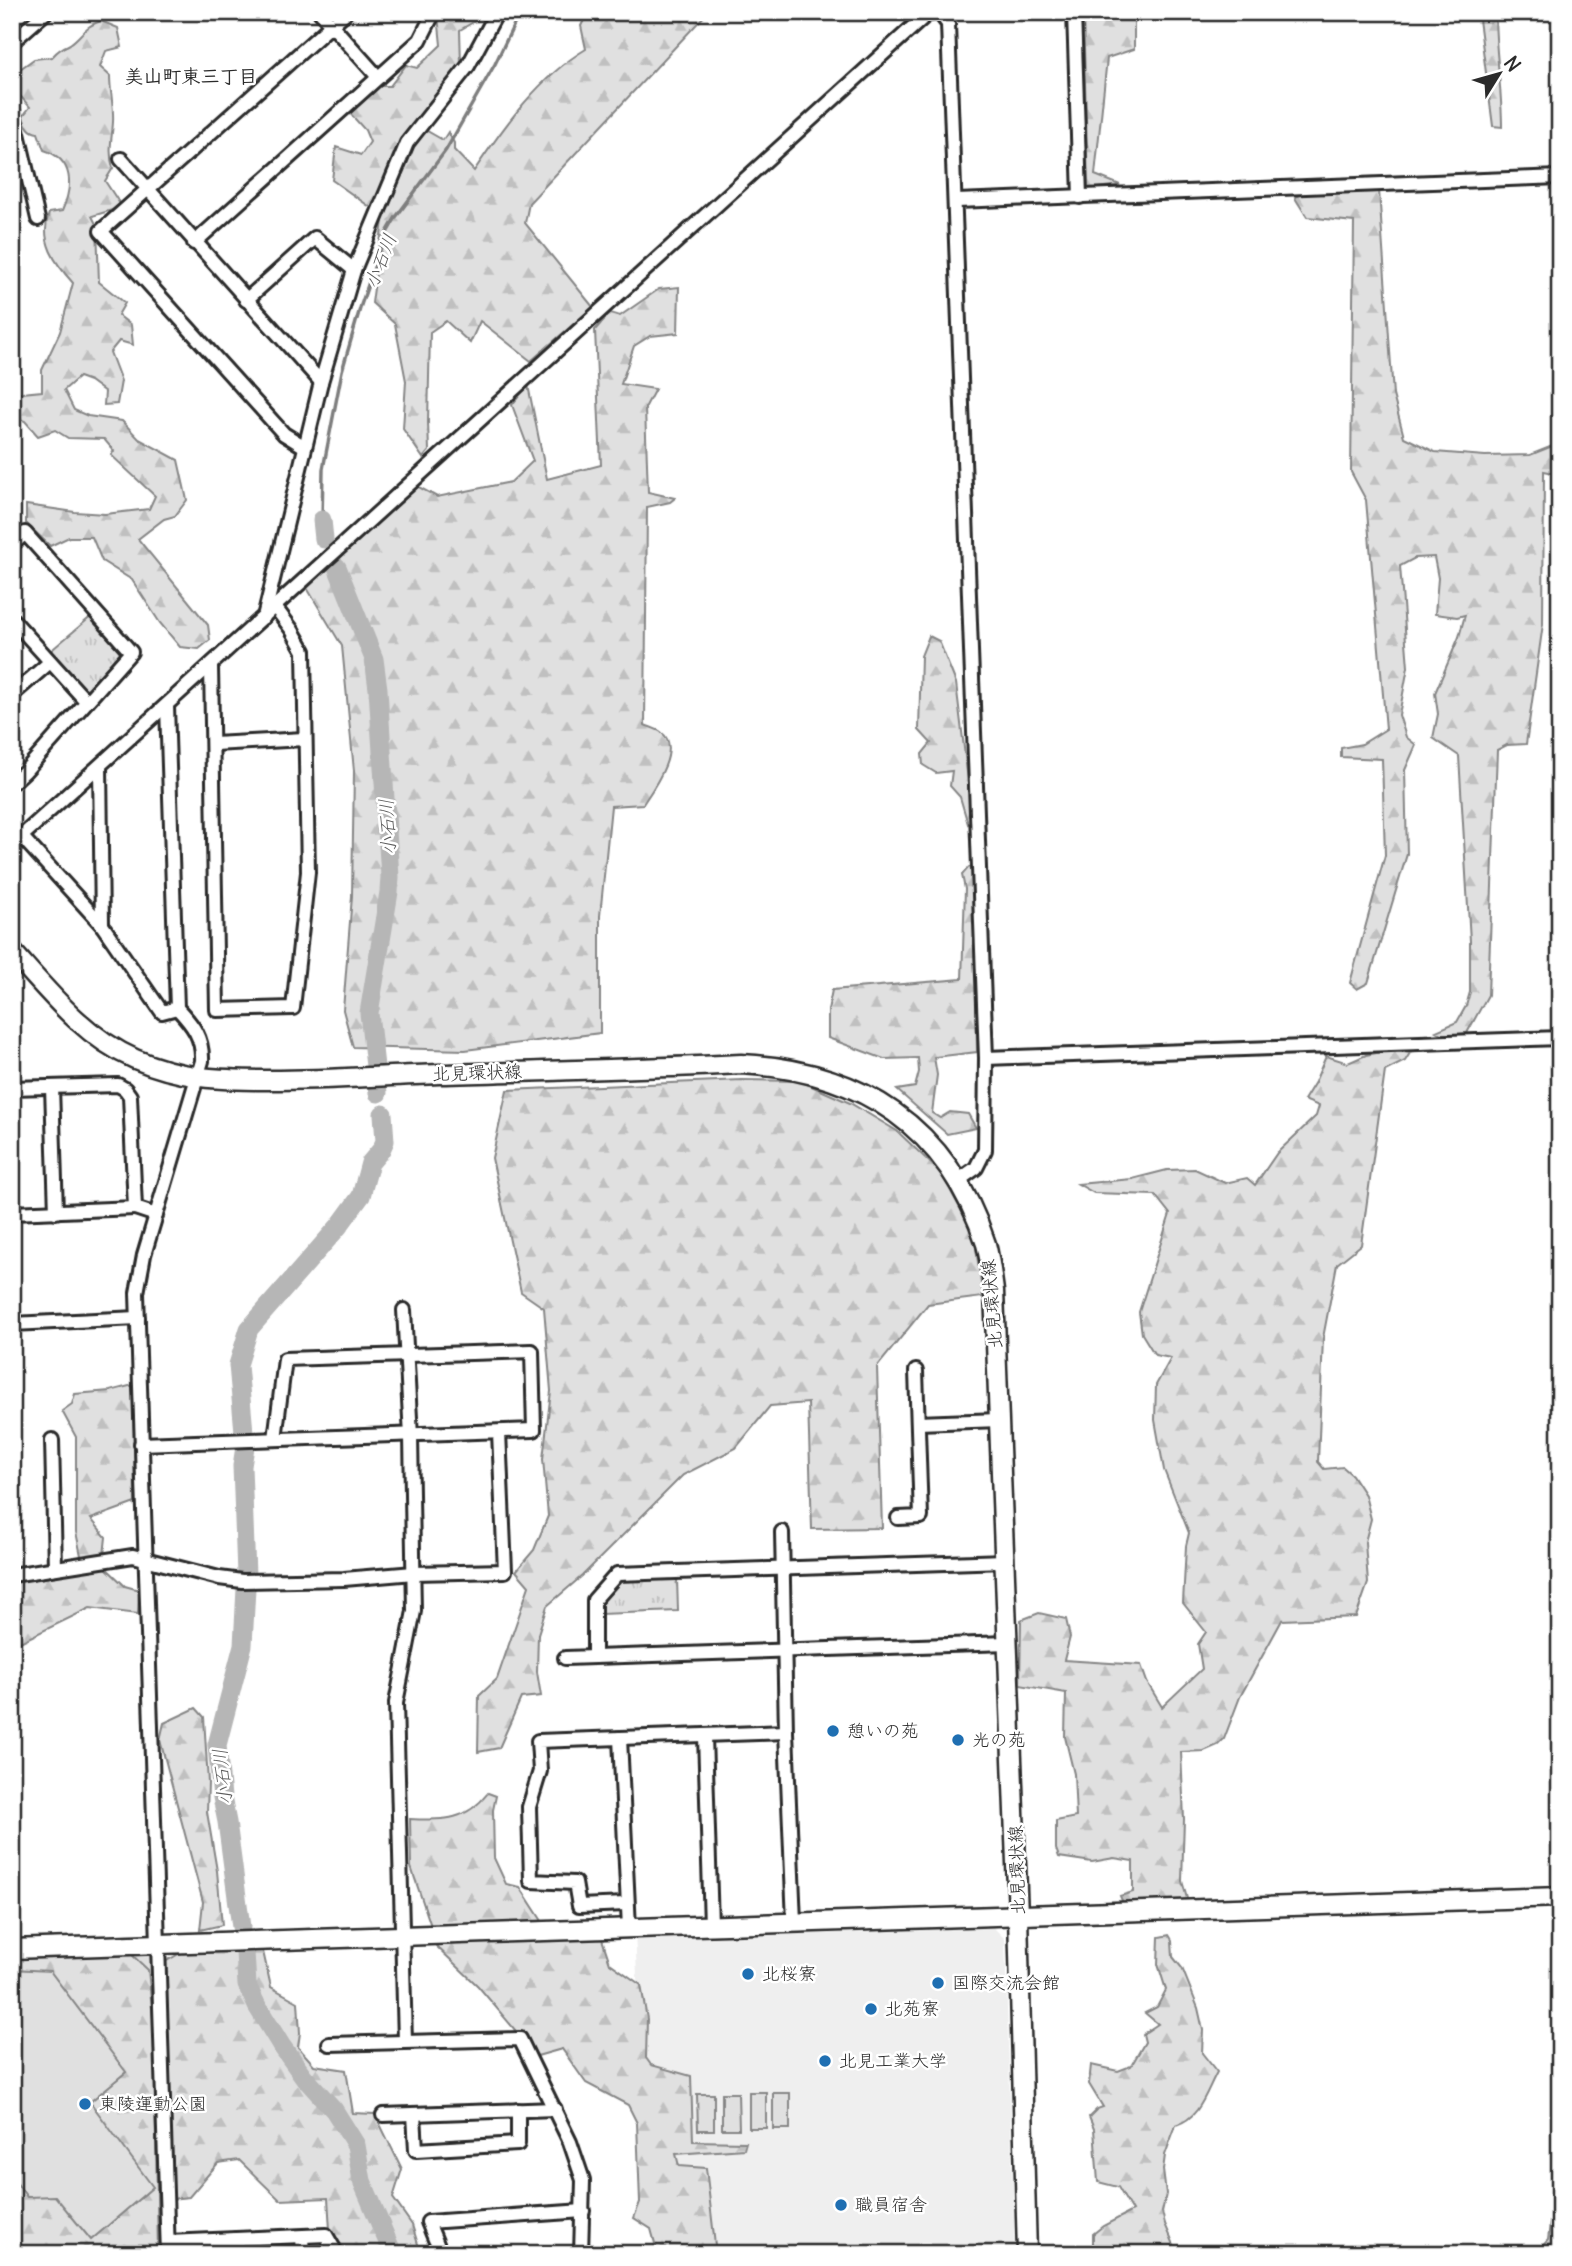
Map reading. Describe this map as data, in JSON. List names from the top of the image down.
{
  "streets": {
    "main road": ["北見環状線"]
  },
  "districts": ["美山町東三丁目"],
  "water": ["小石川"],
  "places": [
    "憩いの苑",
    "光の苑",
    "北桜寮",
    "国際交流会館",
    "北苑寮",
    "北見工業大学",
    "東陵運動公園",
    "職員宿舎"
  ],
  "north": "top right"
}
